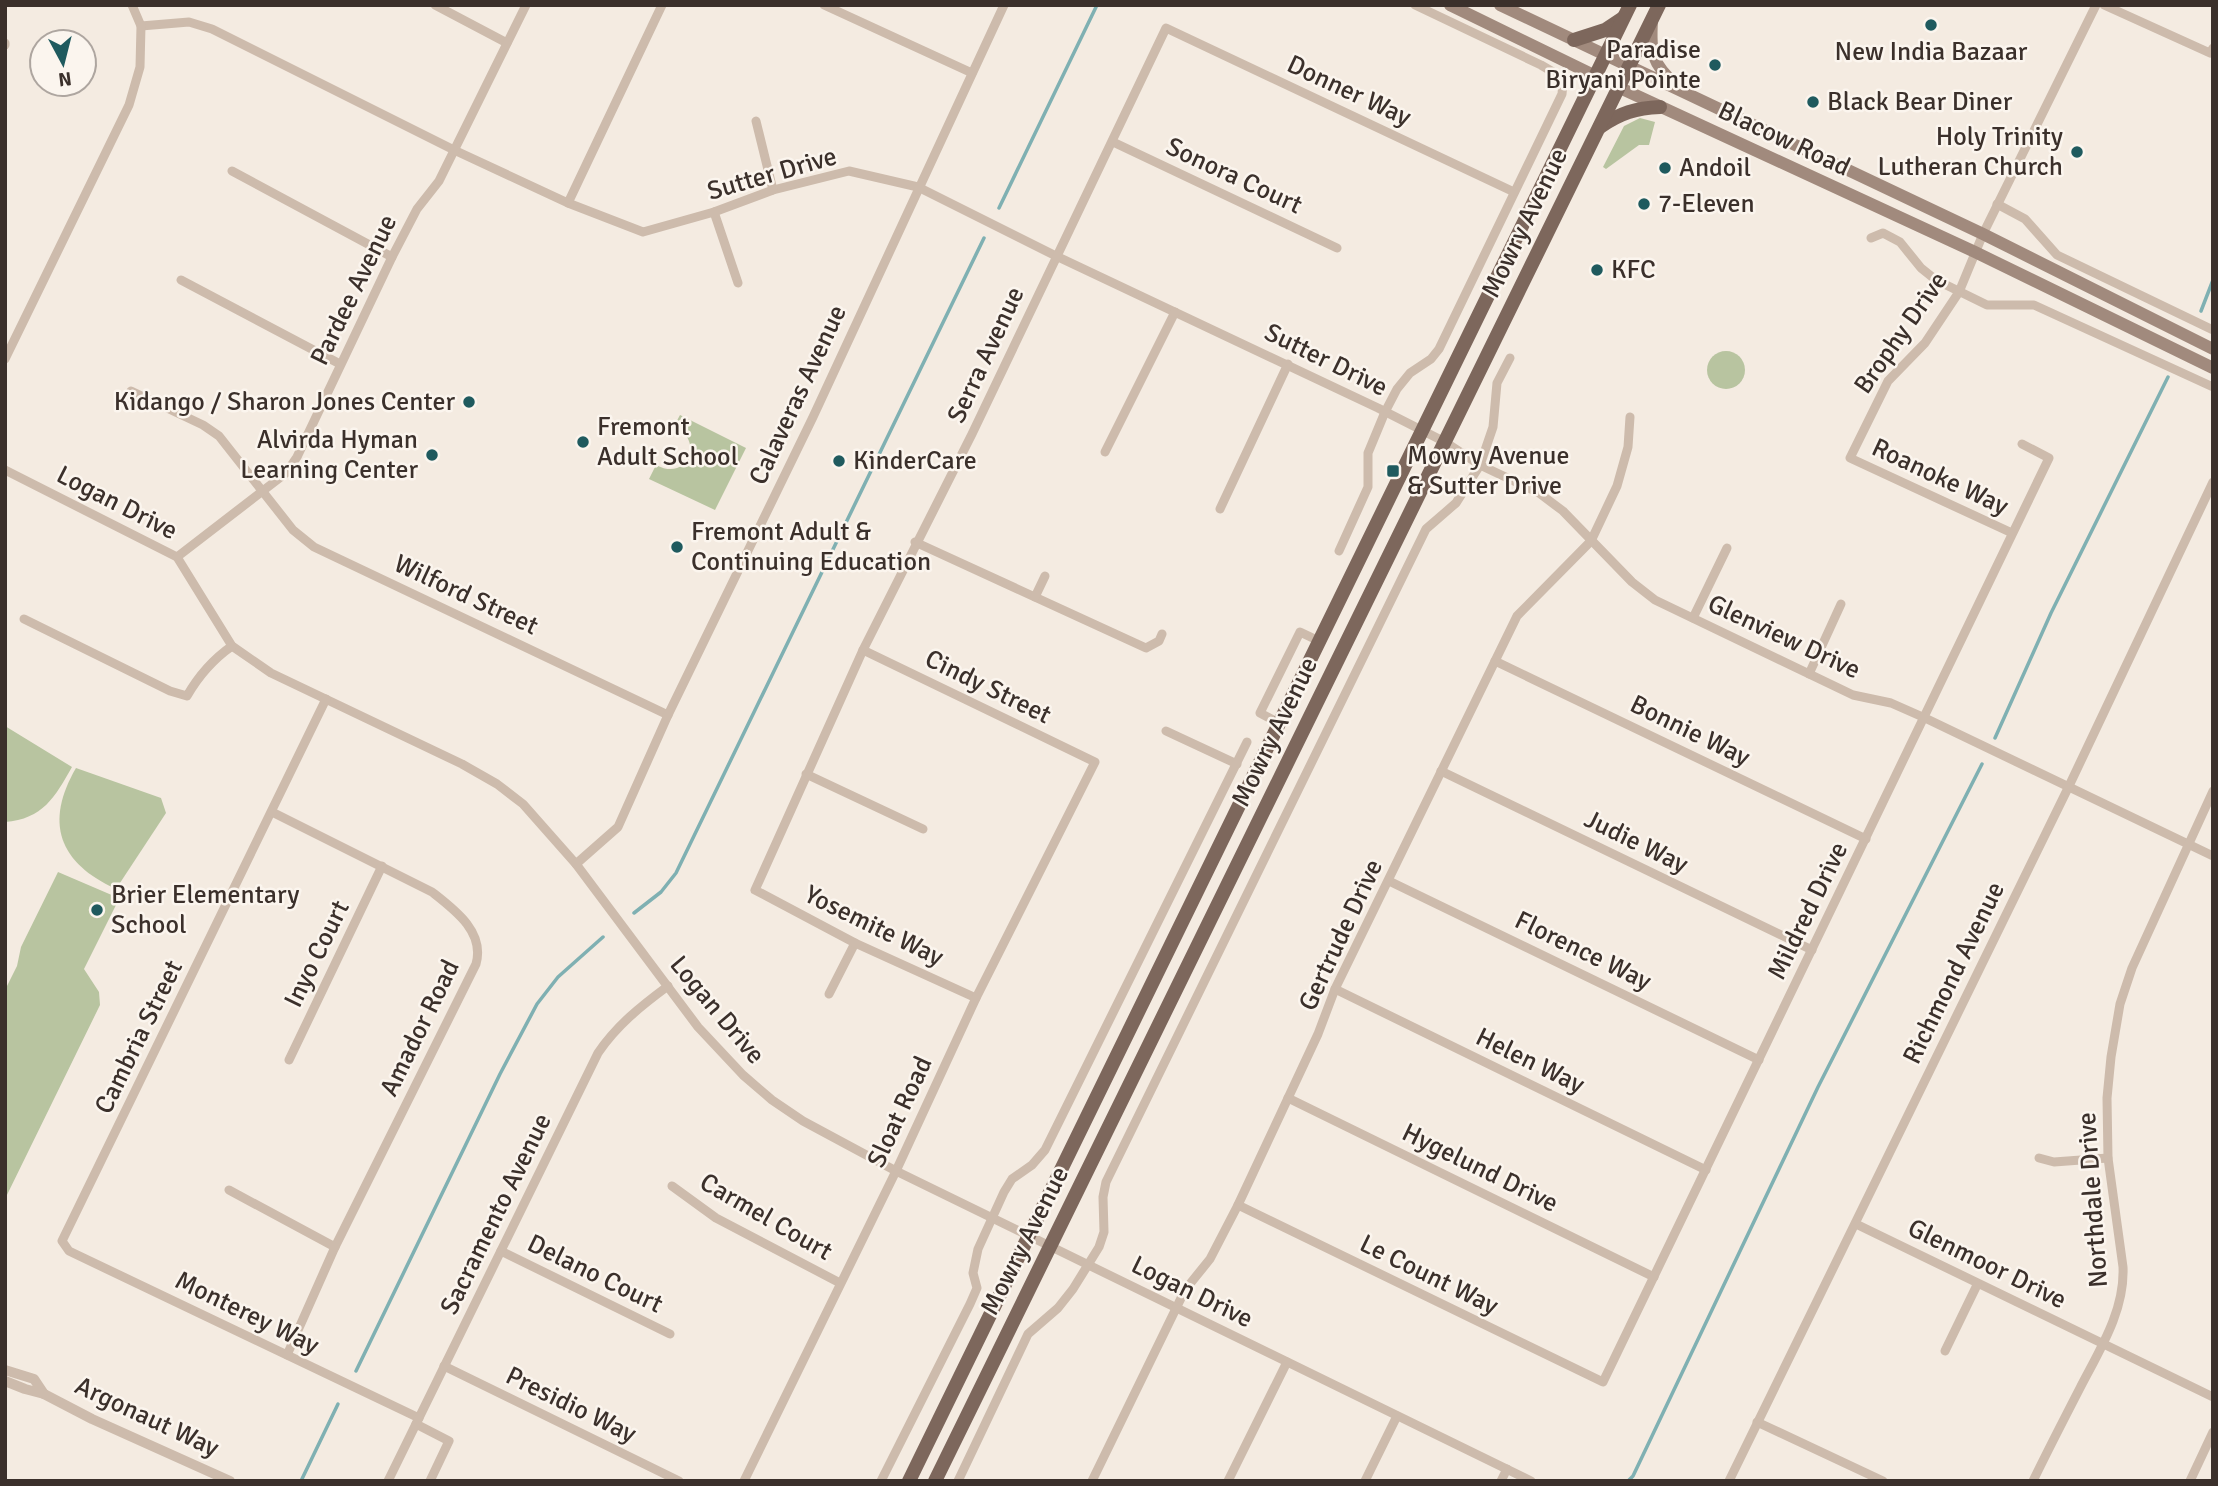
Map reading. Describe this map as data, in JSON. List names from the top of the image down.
{
  "streets": {
    "main road": ["Blacow Road", "Mowry Avenue"],
    "street": [
      "Donner Way",
      "Sutter Drive",
      "Sonora Court",
      "Pardee Avenue",
      "Brophy Drive",
      "Serra Avenue",
      "Calaveras Avenue",
      "Roanoke Way",
      "Logan Drive",
      "Wilford Street",
      "Glenview Drive",
      "Cindy Street",
      "Bonnie Way",
      "Judie Way",
      "Mildred Drive",
      "Yosemite Way",
      "Gertrude Drive",
      "Florence Way",
      "Inyo Court",
      "Richmond Avenue",
      "Amador Road",
      "Cambria Street",
      "Helen Way",
      "Sloat Road",
      "Hygelund Drive",
      "Northdale Drive",
      "Sacramento Avenue",
      "Carmel Court",
      "Glenmoor Drive",
      "Delano Court",
      "Le Count Way",
      "Monterey Way",
      "Presidio Way",
      "Argonaut Way"
    ]
  },
  "crossings": [
    ["Donner Way", "Mowry Avenue"],
    ["Donner Way", "Serra Avenue"],
    ["Blacow Road", "Mowry Avenue"],
    ["Blacow Road", "Brophy Drive"],
    ["Sutter Drive", "Mowry Avenue"],
    ["Sutter Drive", "Pardee Avenue"],
    ["Sutter Drive", "Serra Avenue"],
    ["Sutter Drive", "Calaveras Avenue"],
    ["Sutter Drive", "Glenview Drive"],
    ["Sonora Court", "Serra Avenue"],
    ["Mowry Avenue", "Logan Drive"],
    ["Mowry Avenue", "Glenview Drive"],
    ["Pardee Avenue", "Logan Drive"],
    ["Pardee Avenue", "Wilford Street"],
    ["Brophy Drive", "Roanoke Way"],
    ["Serra Avenue", "Cindy Street"],
    ["Serra Avenue", "Yosemite Way"],
    ["Calaveras Avenue", "Logan Drive"],
    ["Calaveras Avenue", "Wilford Street"],
    ["Roanoke Way", "Mildred Drive"],
    ["Logan Drive", "Gertrude Drive"],
    ["Logan Drive", "Cambria Street"],
    ["Logan Drive", "Sloat Road"],
    ["Logan Drive", "Sacramento Avenue"],
    ["Glenview Drive", "Mildred Drive"],
    ["Glenview Drive", "Gertrude Drive"],
    ["Glenview Drive", "Richmond Avenue"],
    ["Glenview Drive", "Northdale Drive"],
    ["Cindy Street", "Sloat Road"],
    ["Bonnie Way", "Mildred Drive"],
    ["Bonnie Way", "Gertrude Drive"],
    ["Judie Way", "Mildred Drive"],
    ["Judie Way", "Gertrude Drive"],
    ["Mildred Drive", "Florence Way"],
    ["Mildred Drive", "Helen Way"],
    ["Mildred Drive", "Hygelund Drive"],
    ["Mildred Drive", "Le Count Way"],
    ["Yosemite Way", "Sloat Road"],
    ["Gertrude Drive", "Florence Way"],
    ["Gertrude Drive", "Helen Way"],
    ["Gertrude Drive", "Hygelund Drive"],
    ["Gertrude Drive", "Le Count Way"],
    ["Inyo Court", "Amador Road"],
    ["Richmond Avenue", "Glenmoor Drive"],
    ["Amador Road", "Cambria Street"],
    ["Amador Road", "Monterey Way"],
    ["Cambria Street", "Monterey Way"],
    ["Sloat Road", "Carmel Court"],
    ["Northdale Drive", "Glenmoor Drive"],
    ["Sacramento Avenue", "Delano Court"],
    ["Sacramento Avenue", "Monterey Way"],
    ["Sacramento Avenue", "Presidio Way"]
  ],
  "places": {
    "other": [
      "New India Bazaar",
      "Paradise Biryani Pointe",
      "Black Bear Diner",
      "Holy Trinity Lutheran Church",
      "Andoil",
      "7-Eleven",
      "KFC",
      "Kidango / Sharon Jones Center",
      "Fremont Adult School",
      "Alvirda Hyman Learning Center",
      "KinderCare",
      "Fremont Adult & Continuing Education",
      "Brier Elementary School"
    ],
    "transit": ["Mowry Avenue & Sutter Drive"]
  },
  "north": "bottom"
}
